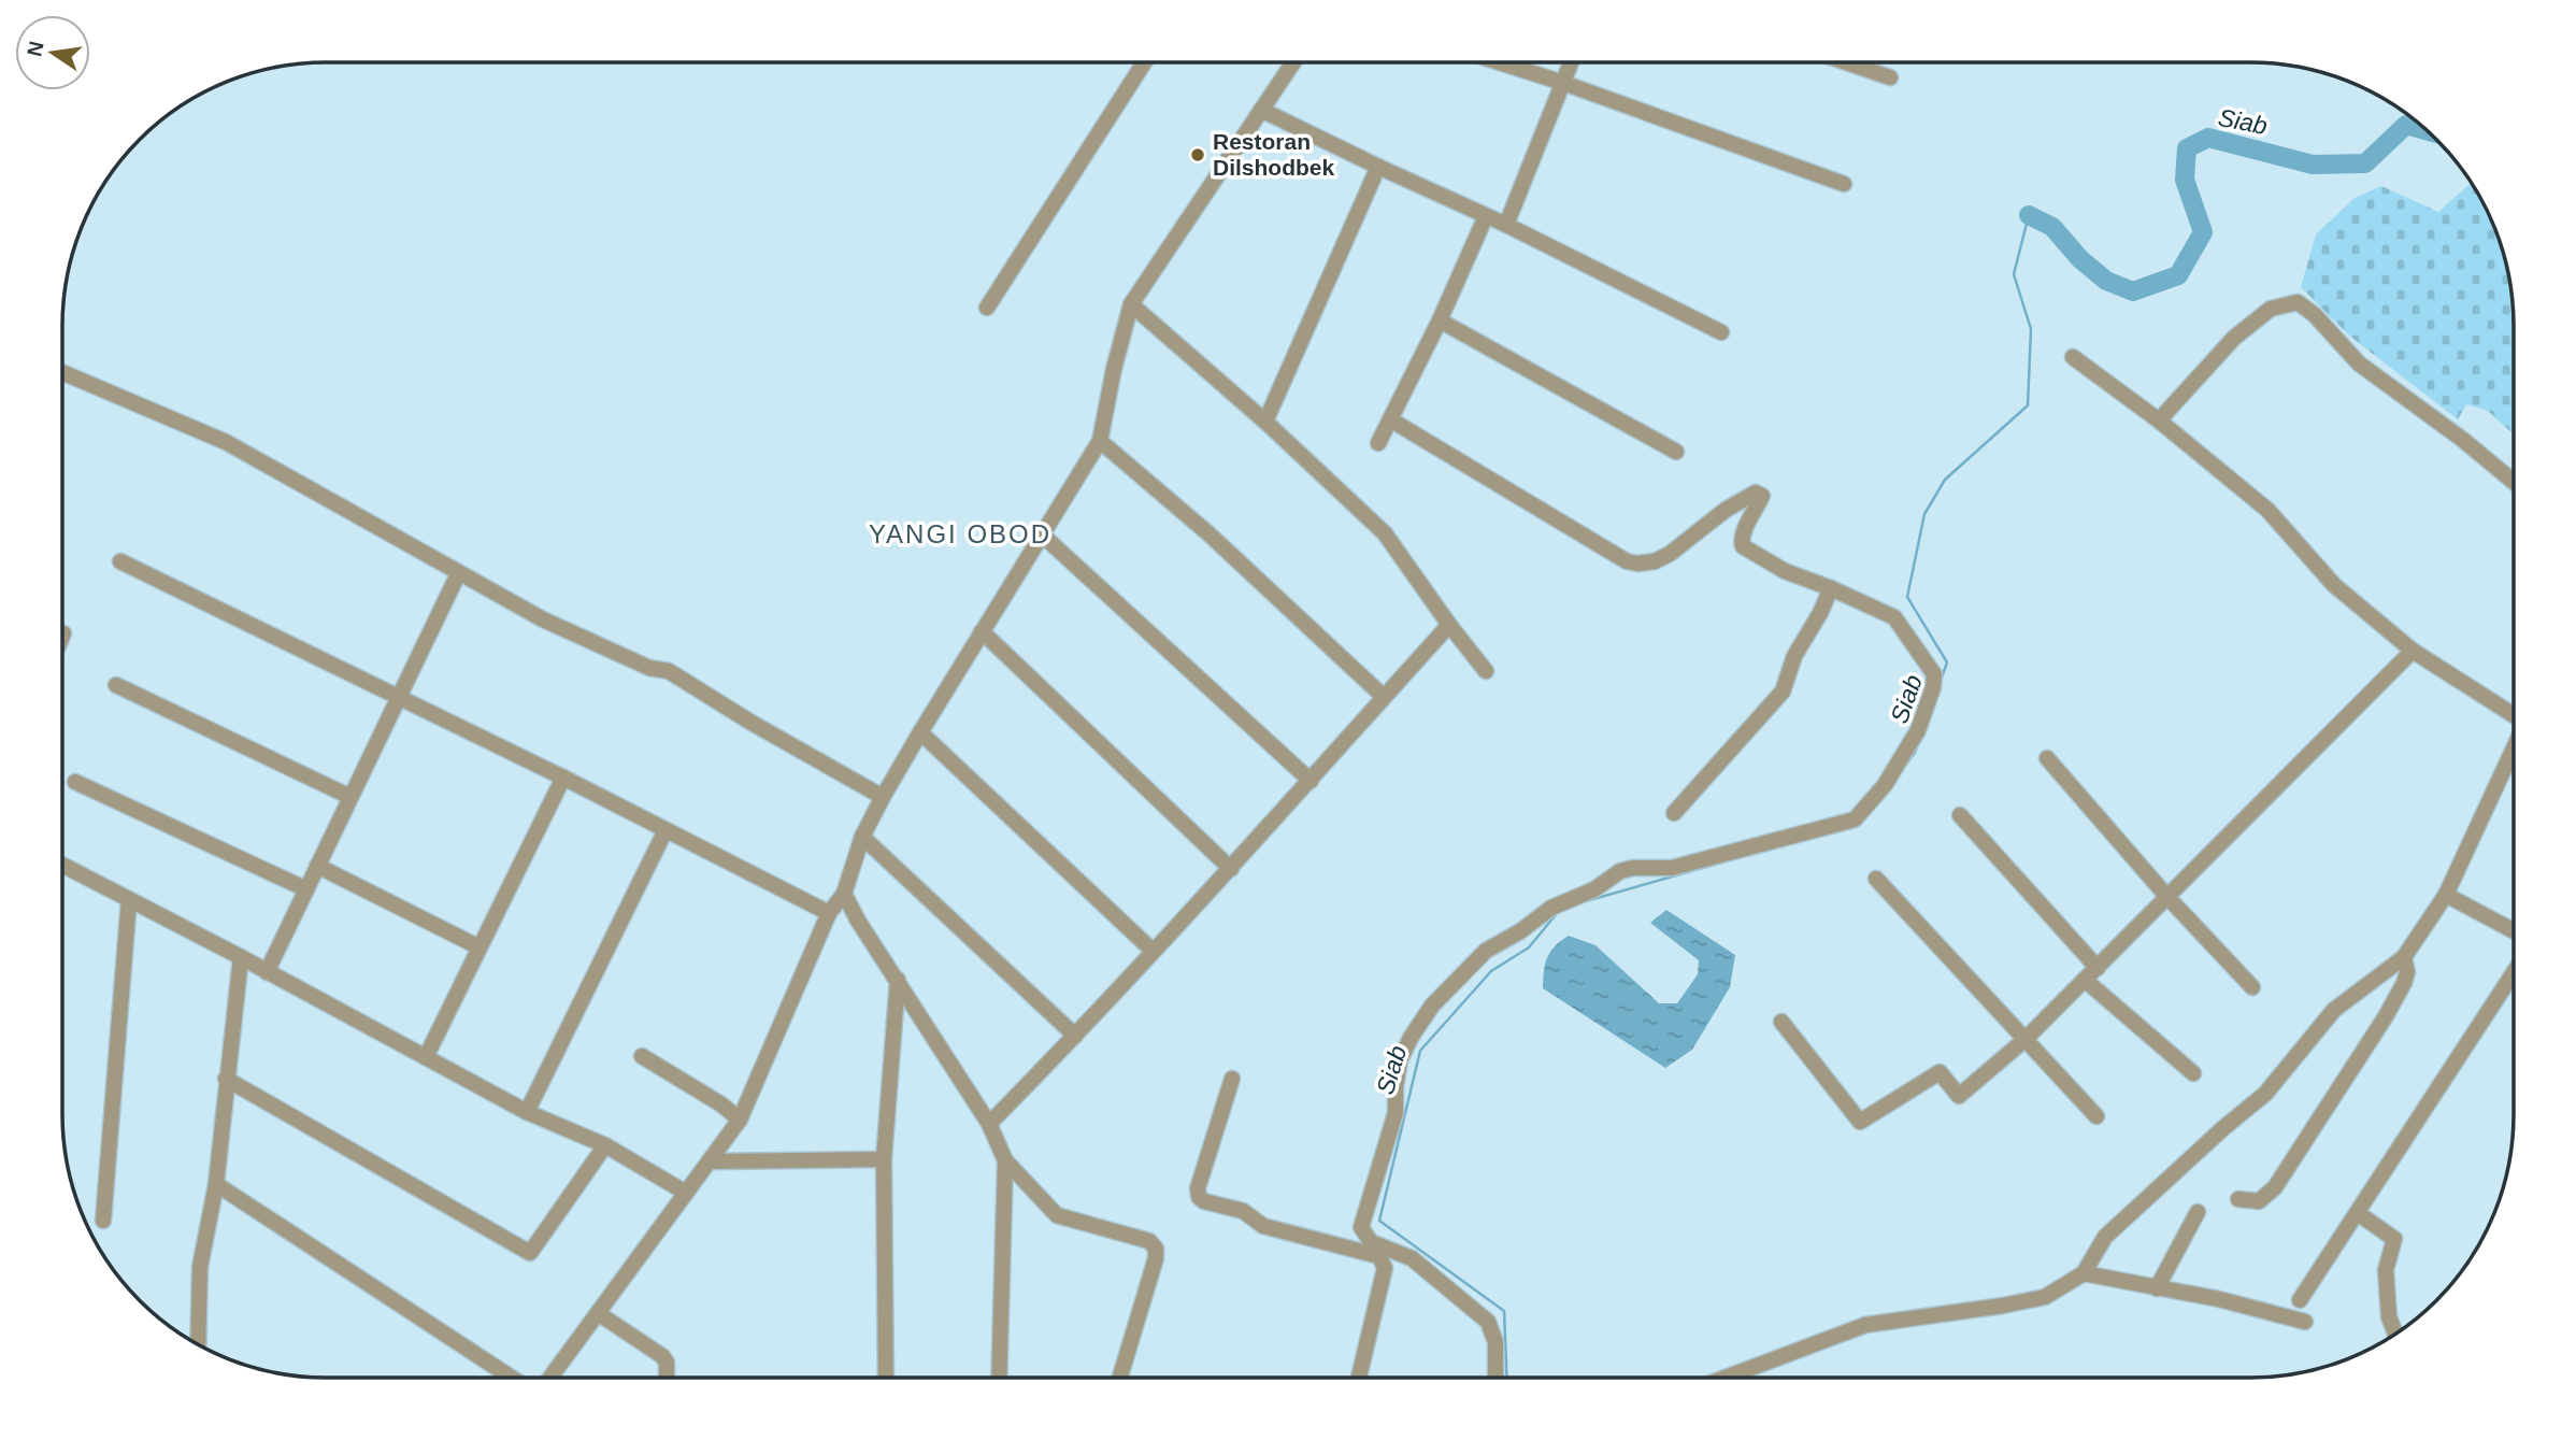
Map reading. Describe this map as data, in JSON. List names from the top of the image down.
{
  "districts": ["YANGI OBOD"],
  "water": ["Siab"],
  "places": ["Restoran Dilshodbek"],
  "north": "left"
}
